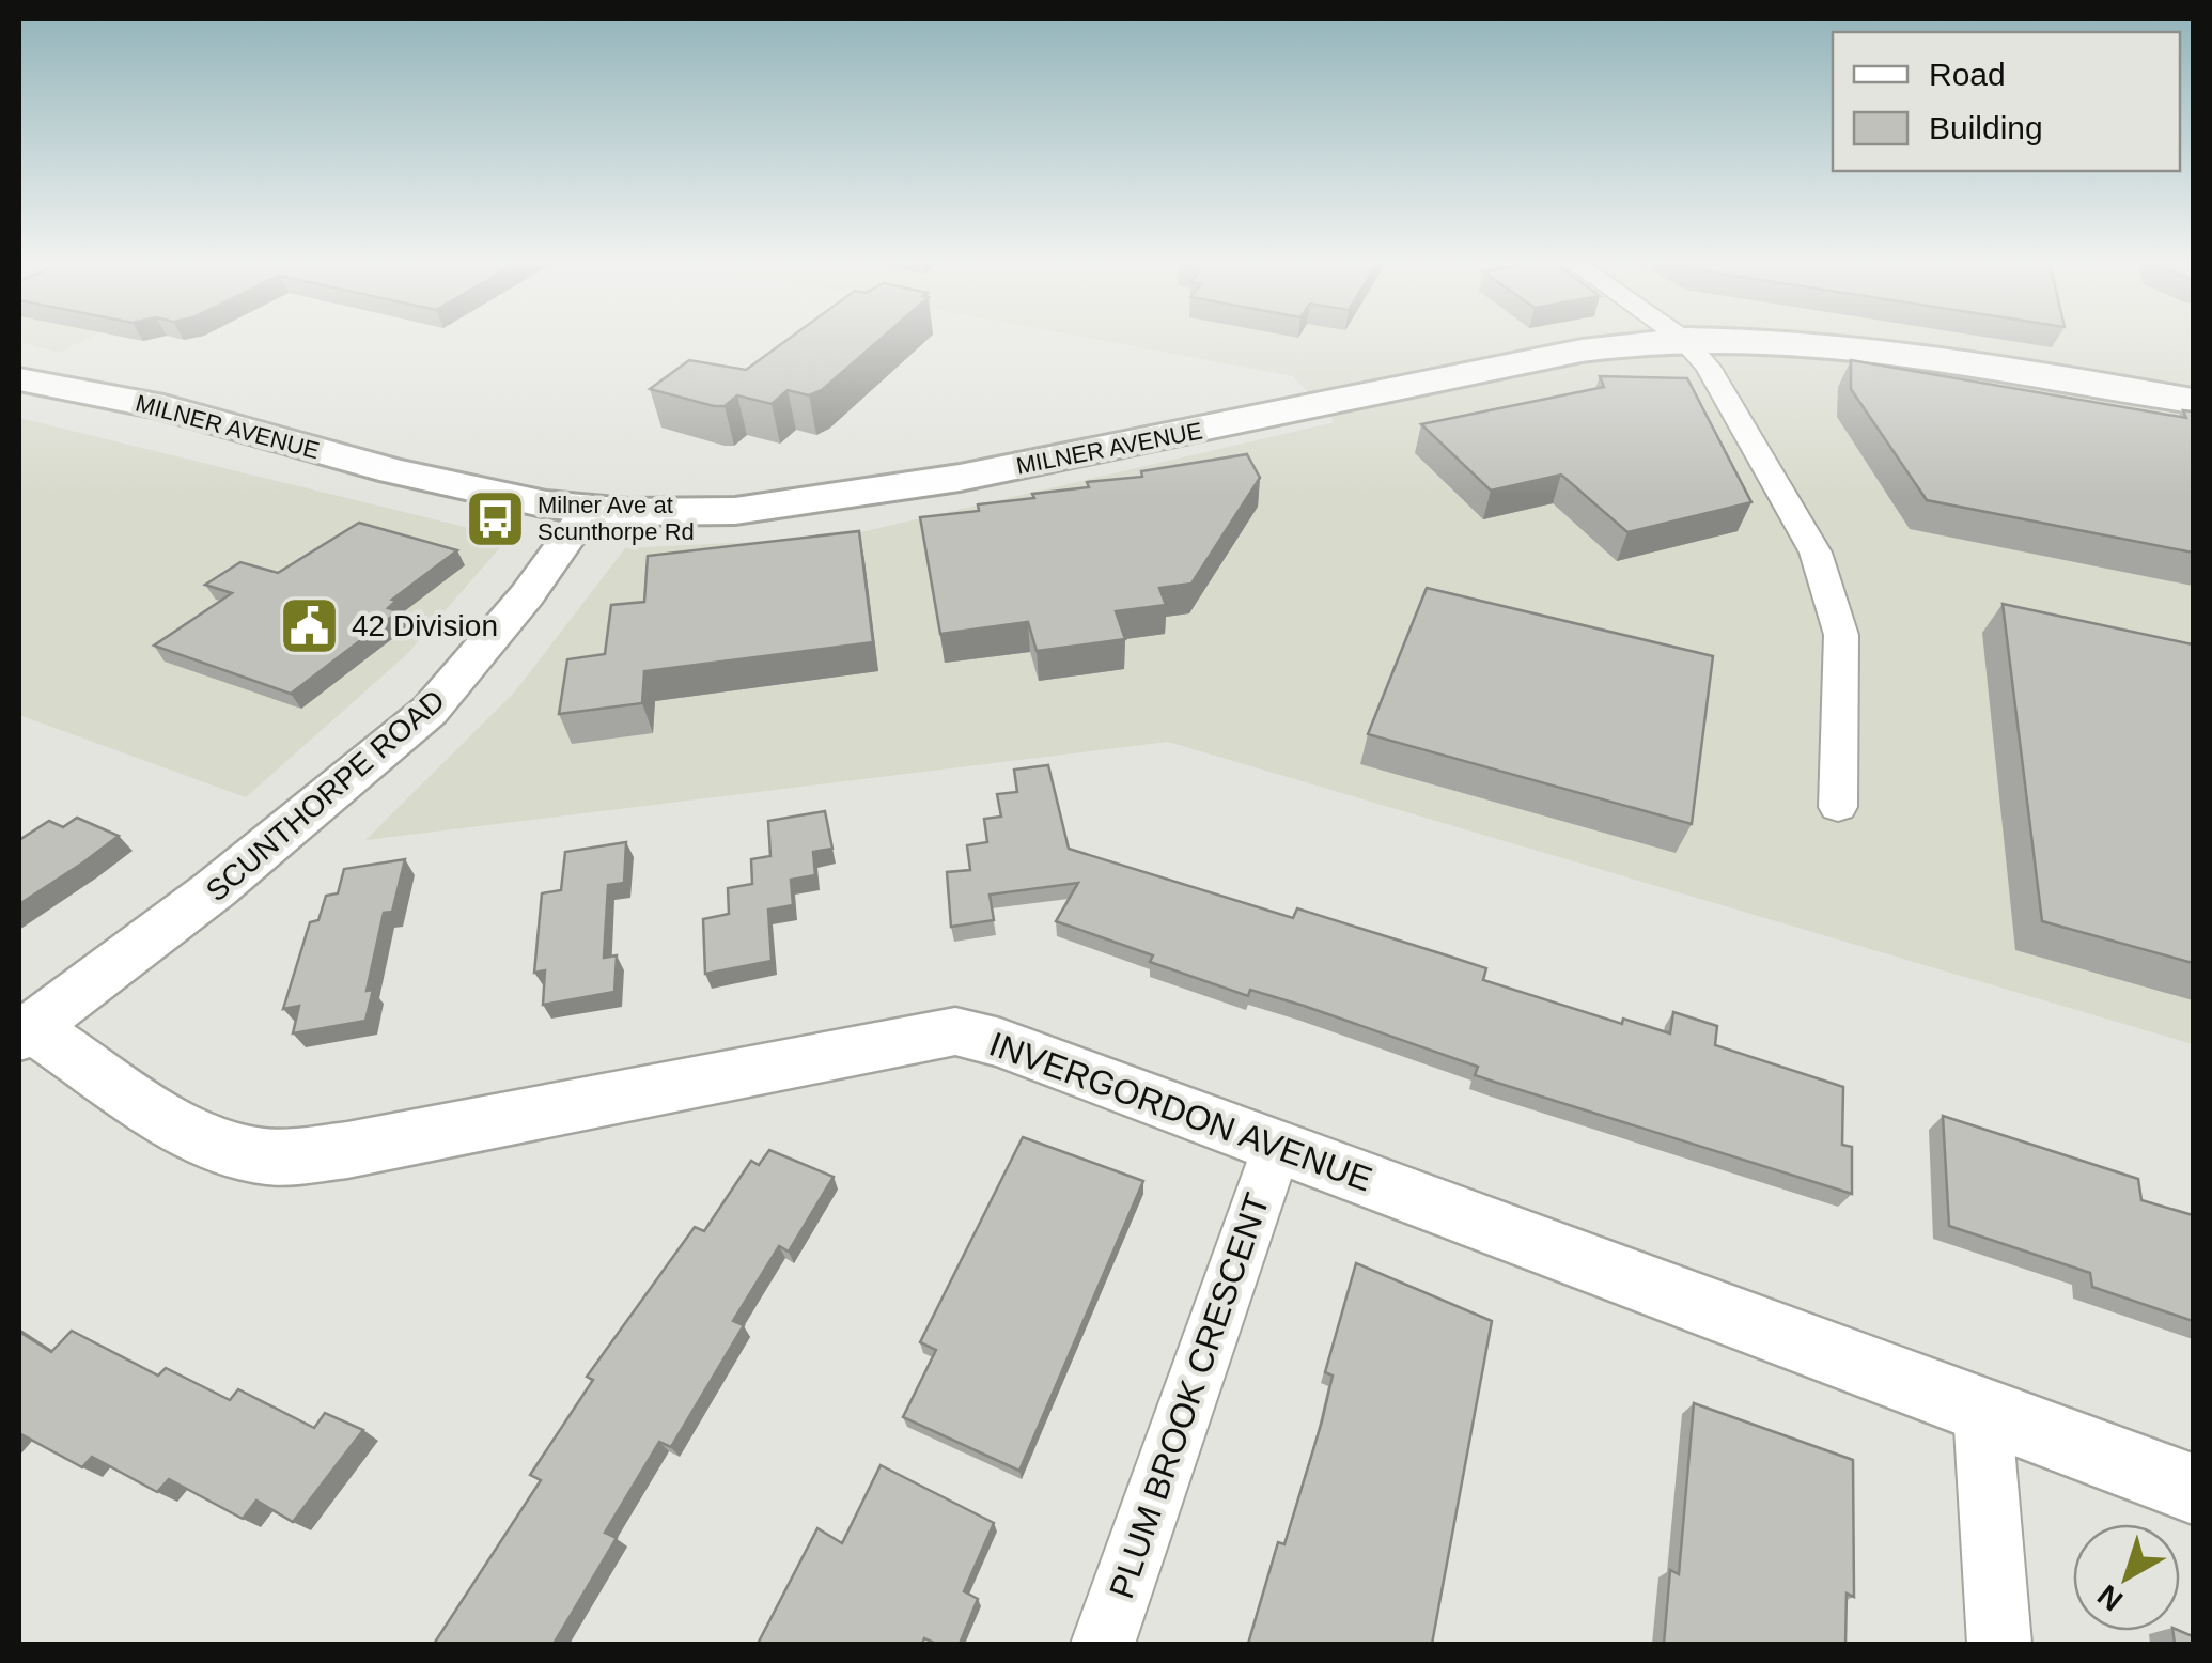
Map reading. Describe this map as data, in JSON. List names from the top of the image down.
{
  "streets": {
    "main road": ["MILNER AVENUE"],
    "street": ["SCUNTHORPE ROAD", "INVERGORDON AVENUE", "PLUM BROOK CRESCENT"]
  },
  "crossings": [
    ["MILNER AVENUE", "SCUNTHORPE ROAD"],
    ["SCUNTHORPE ROAD", "INVERGORDON AVENUE"],
    ["INVERGORDON AVENUE", "PLUM BROOK CRESCENT"]
  ],
  "places": {
    "bus stop": ["Milner Ave at Scunthorpe Rd"],
    "public building": ["42 Division"]
  },
  "legend": ["Road", "Building"],
  "north": "bottom left"
}
